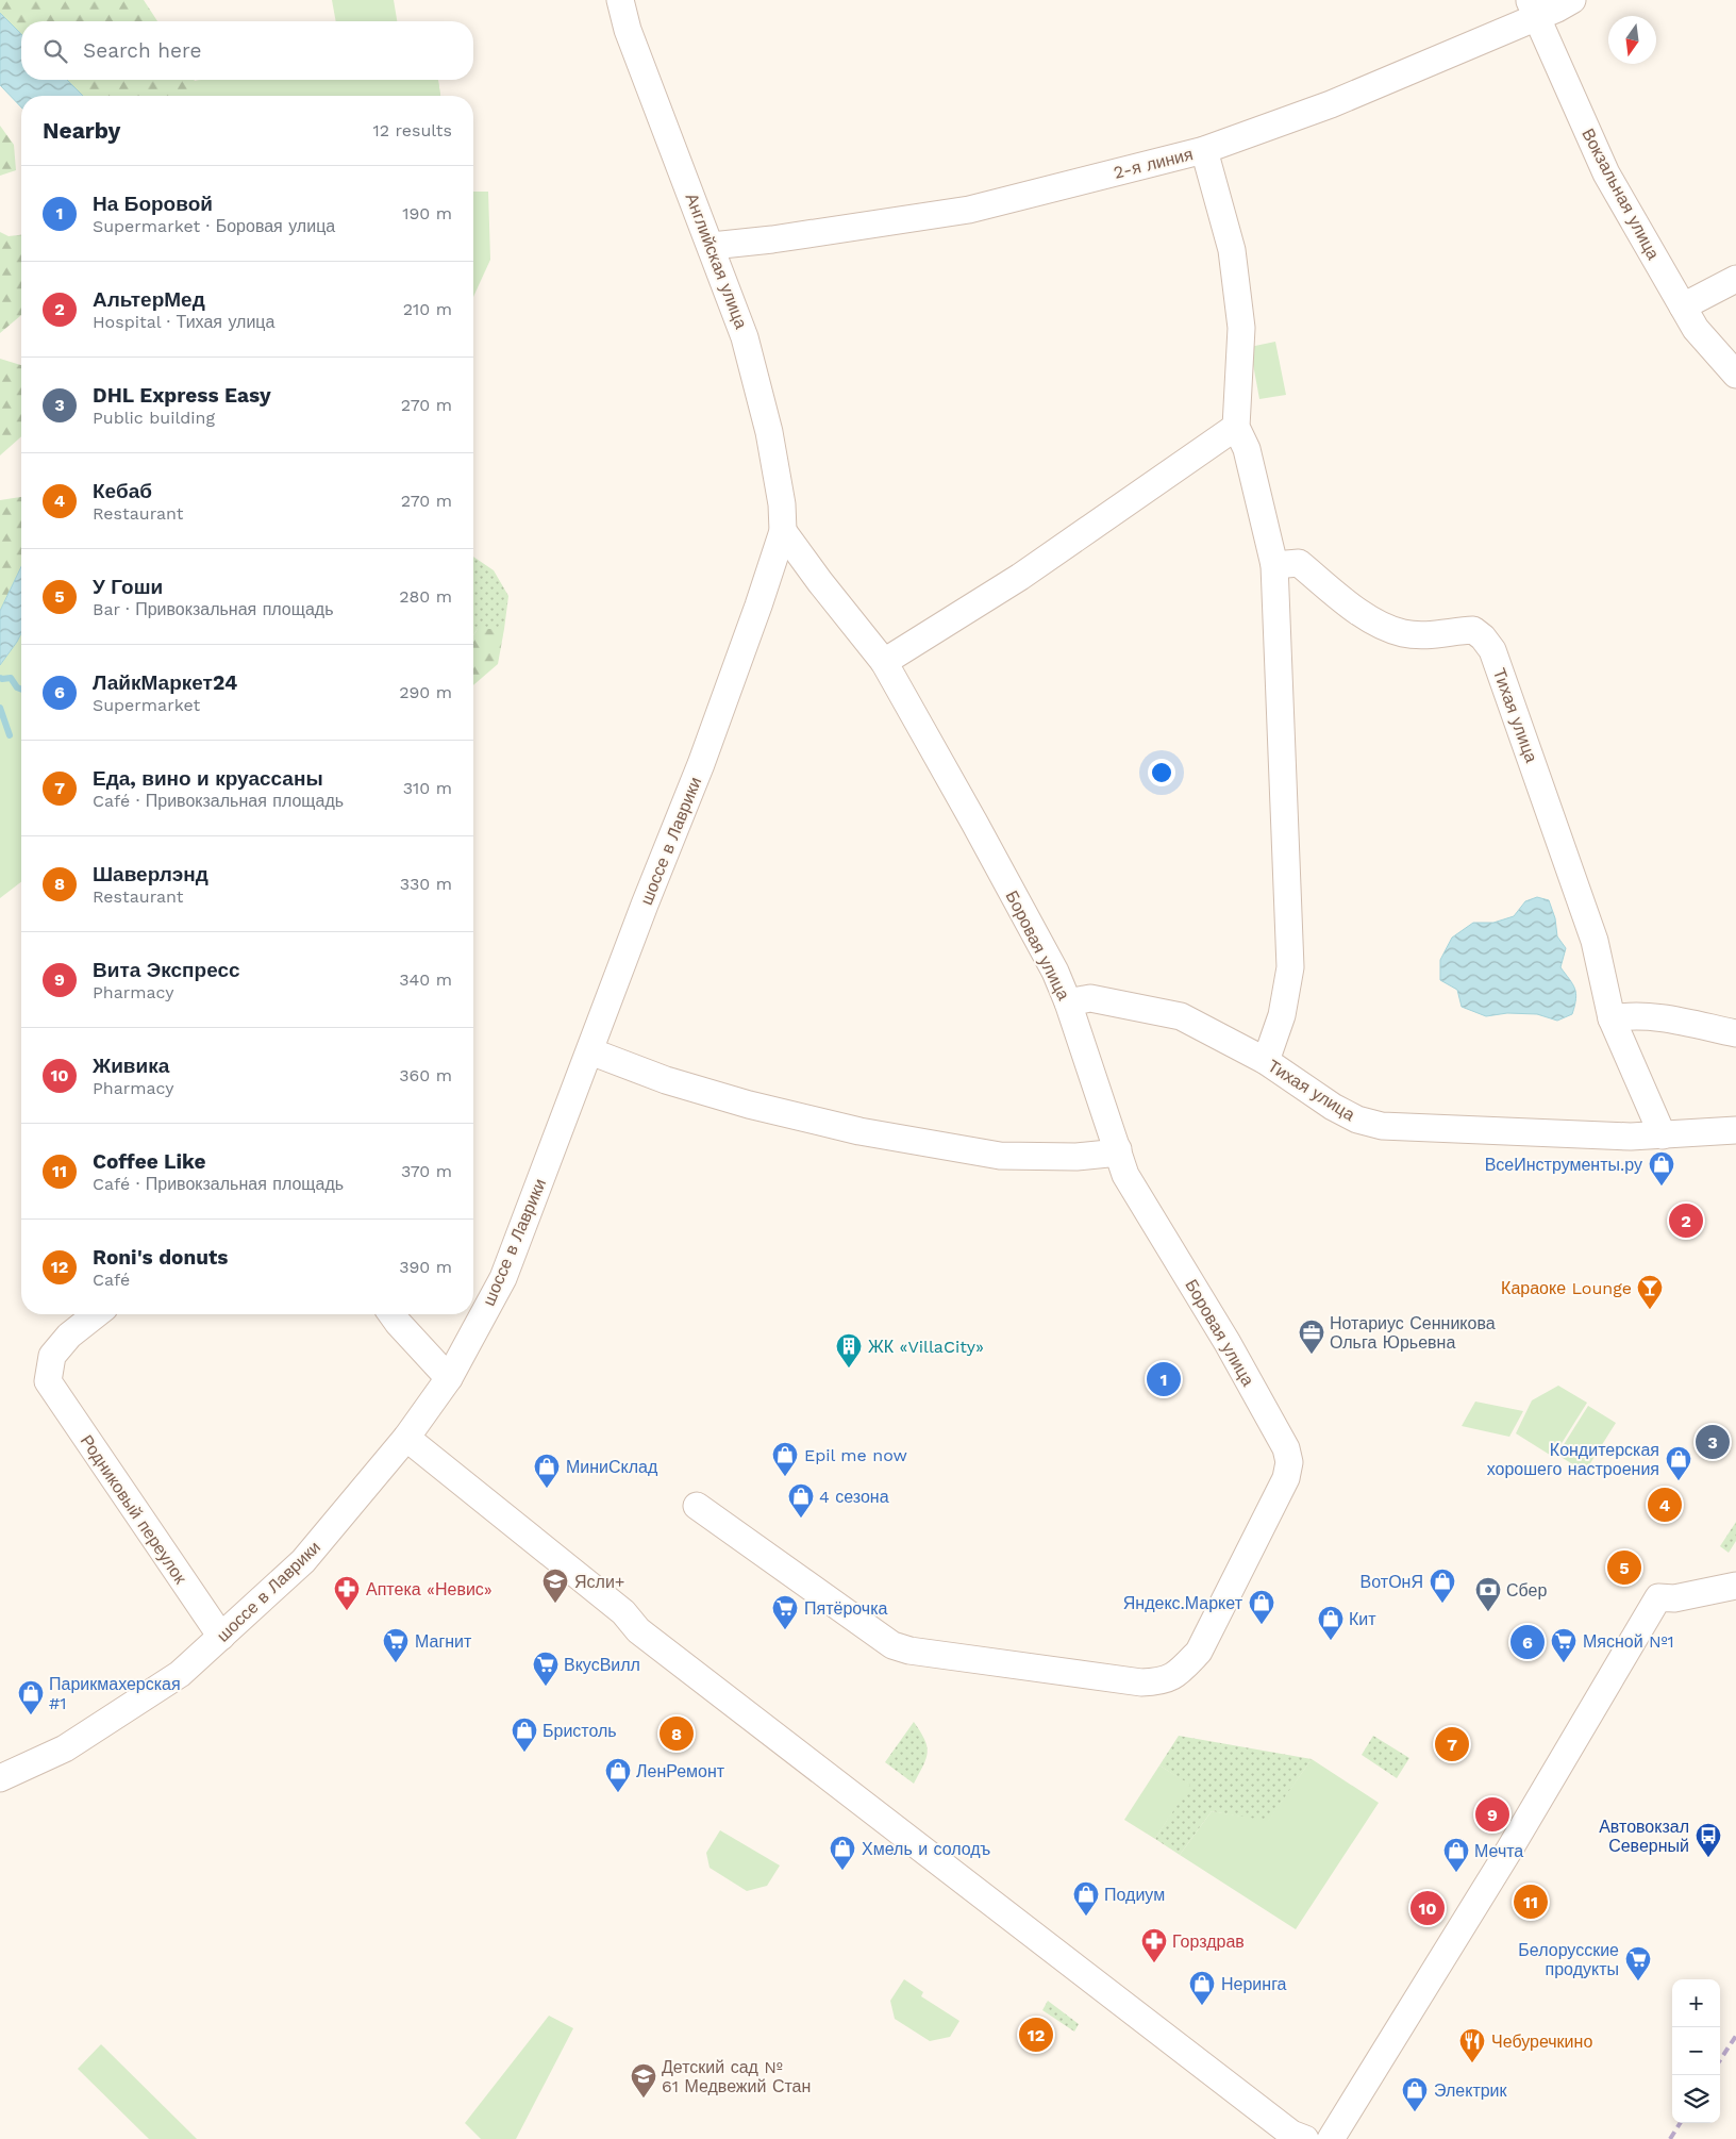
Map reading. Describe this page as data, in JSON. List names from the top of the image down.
{
  "streets": {
    "street": [
      "2-я линия",
      "Вокзальная улица",
      "Английская улица",
      "Тихая улица",
      "шоссе в Лаврики",
      "Боровая улица",
      "Родниковый переулок"
    ]
  },
  "crossings": [
    ["2-я линия", "Вокзальная улица"],
    ["2-я линия", "Английская улица"],
    ["Английская улица", "шоссе в Лаврики"],
    ["Английская улица", "Боровая улица"],
    ["Тихая улица", "Боровая улица"],
    ["шоссе в Лаврики", "Боровая улица"],
    ["шоссе в Лаврики", "Родниковый переулок"]
  ],
  "places": {
    "shop": [
      "ВсеИнструменты.ру",
      "Epil me now",
      "Кондитерская хорошего настроения",
      "МиниСклад",
      "4 сезона",
      "ВотОнЯ",
      "Яндекс.Маркет",
      "Кит",
      "Парикмахерская #1",
      "Бристоль",
      "ЛенРемонт",
      "Хмель и солодъ",
      "Мечта",
      "Подиум",
      "Неринга",
      "Электрик"
    ],
    "bar": ["Караоке Lounge"],
    "office": ["Нотариус Сенникова Ольга Юрьевна"],
    "building": ["ЖК «VillaCity»"],
    "school or university": ["Ясли+", "Детский сад № 61 Медвежий Стан"],
    "pharmacy": ["Аптека «Невис»", "Горздрав"],
    "bank": ["Сбер"],
    "supermarket": [
      "Пятёрочка",
      "Магнит",
      "Мясной №1",
      "ВкусВилл",
      "Белорусские продукты"
    ],
    "bus stop": ["Автовокзал Северный"],
    "restaurant": ["Чебуречкино"]
  },
  "north": "bottom",
  "page": {
    "search": "Search here",
    "heading": ["Nearby", "12 results"],
    "list": [
      {
        "mark": "1",
        "name": "На Боровой",
        "note": "Supermarket · Боровая улица",
        "value": "190 m"
      },
      {
        "mark": "2",
        "name": "АльтерМед",
        "note": "Hospital · Тихая улица",
        "value": "210 m"
      },
      {
        "mark": "3",
        "name": "DHL Express Easy",
        "note": "Public building",
        "value": "270 m"
      },
      {
        "mark": "4",
        "name": "Кебаб",
        "note": "Restaurant",
        "value": "270 m"
      },
      {
        "mark": "5",
        "name": "У Гоши",
        "note": "Bar · Привокзальная площадь",
        "value": "280 m"
      },
      {
        "mark": "6",
        "name": "ЛайкМаркет24",
        "note": "Supermarket",
        "value": "290 m"
      },
      {
        "mark": "7",
        "name": "Еда, вино и круассаны",
        "note": "Café · Привокзальная площадь",
        "value": "310 m"
      },
      {
        "mark": "8",
        "name": "Шаверлэнд",
        "note": "Restaurant",
        "value": "330 m"
      },
      {
        "mark": "9",
        "name": "Вита Экспресс",
        "note": "Pharmacy",
        "value": "340 m"
      },
      {
        "mark": "10",
        "name": "Живика",
        "note": "Pharmacy",
        "value": "360 m"
      },
      {
        "mark": "11",
        "name": "Coffee Like",
        "note": "Café · Привокзальная площадь",
        "value": "370 m"
      },
      {
        "mark": "12",
        "name": "Roni's donuts",
        "note": "Café",
        "value": "390 m"
      }
    ],
    "pins": [
      "2",
      "1",
      "3",
      "4",
      "5",
      "6",
      "8",
      "7",
      "9",
      "11",
      "10",
      "12"
    ],
    "map_buttons": ["+", "−"]
  }
}
